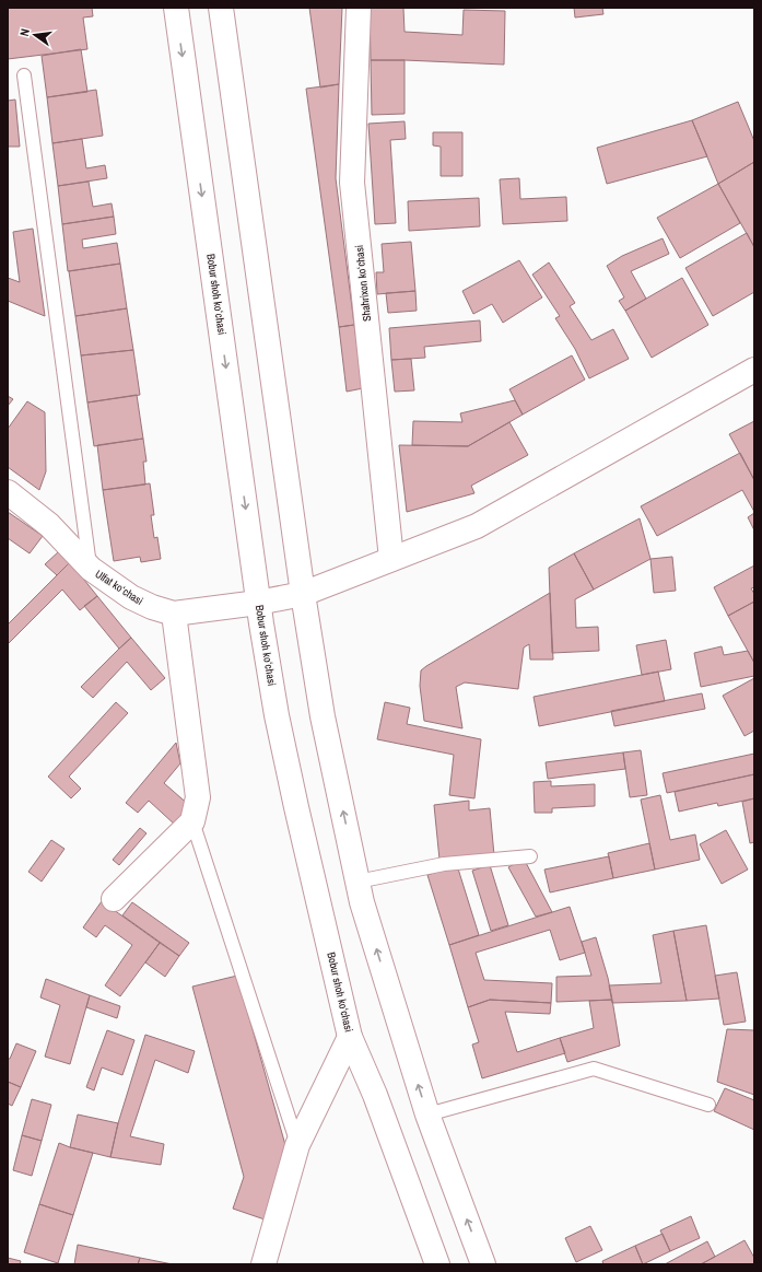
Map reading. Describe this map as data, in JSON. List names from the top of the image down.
{
  "streets": {
    "main road": ["Shahrixon koʻchasi", "Bobur shoh koʻchasi", "Ulfat koʻchasi"]
  },
  "crossings": [
    ["Shahrixon koʻchasi", "Ulfat koʻchasi"],
    ["Bobur shoh koʻchasi", "Ulfat koʻchasi"]
  ],
  "north": "left"
}
